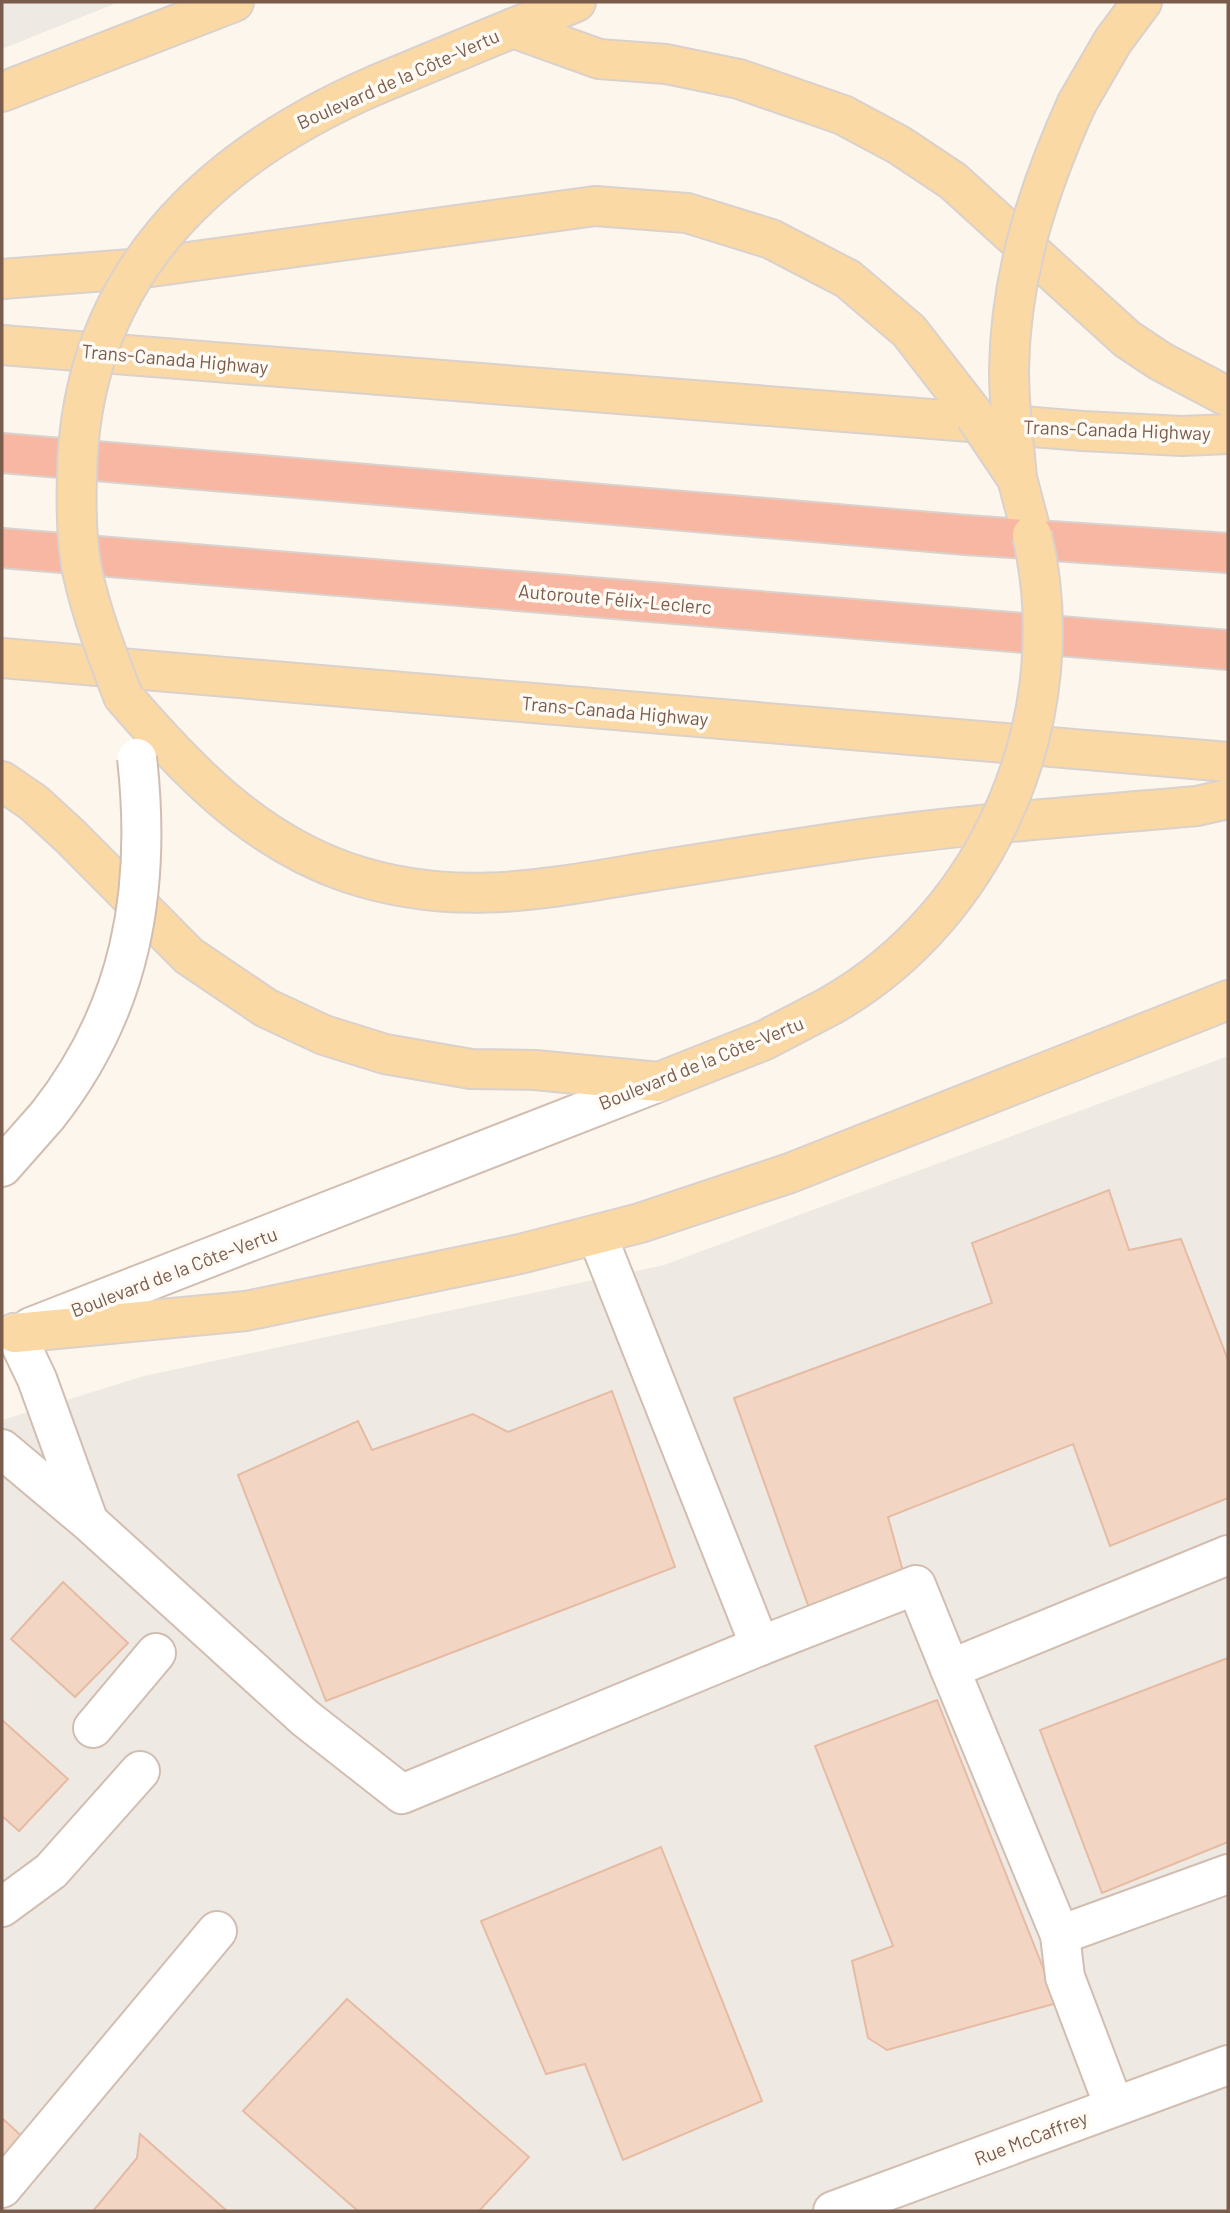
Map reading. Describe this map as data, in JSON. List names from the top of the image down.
{
  "streets": {
    "highway": ["Autoroute Félix-Leclerc"],
    "main road": ["Boulevard de la Côte-Vertu", "Trans-Canada Highway"],
    "street": ["Rue McCaffrey"]
  }
}
